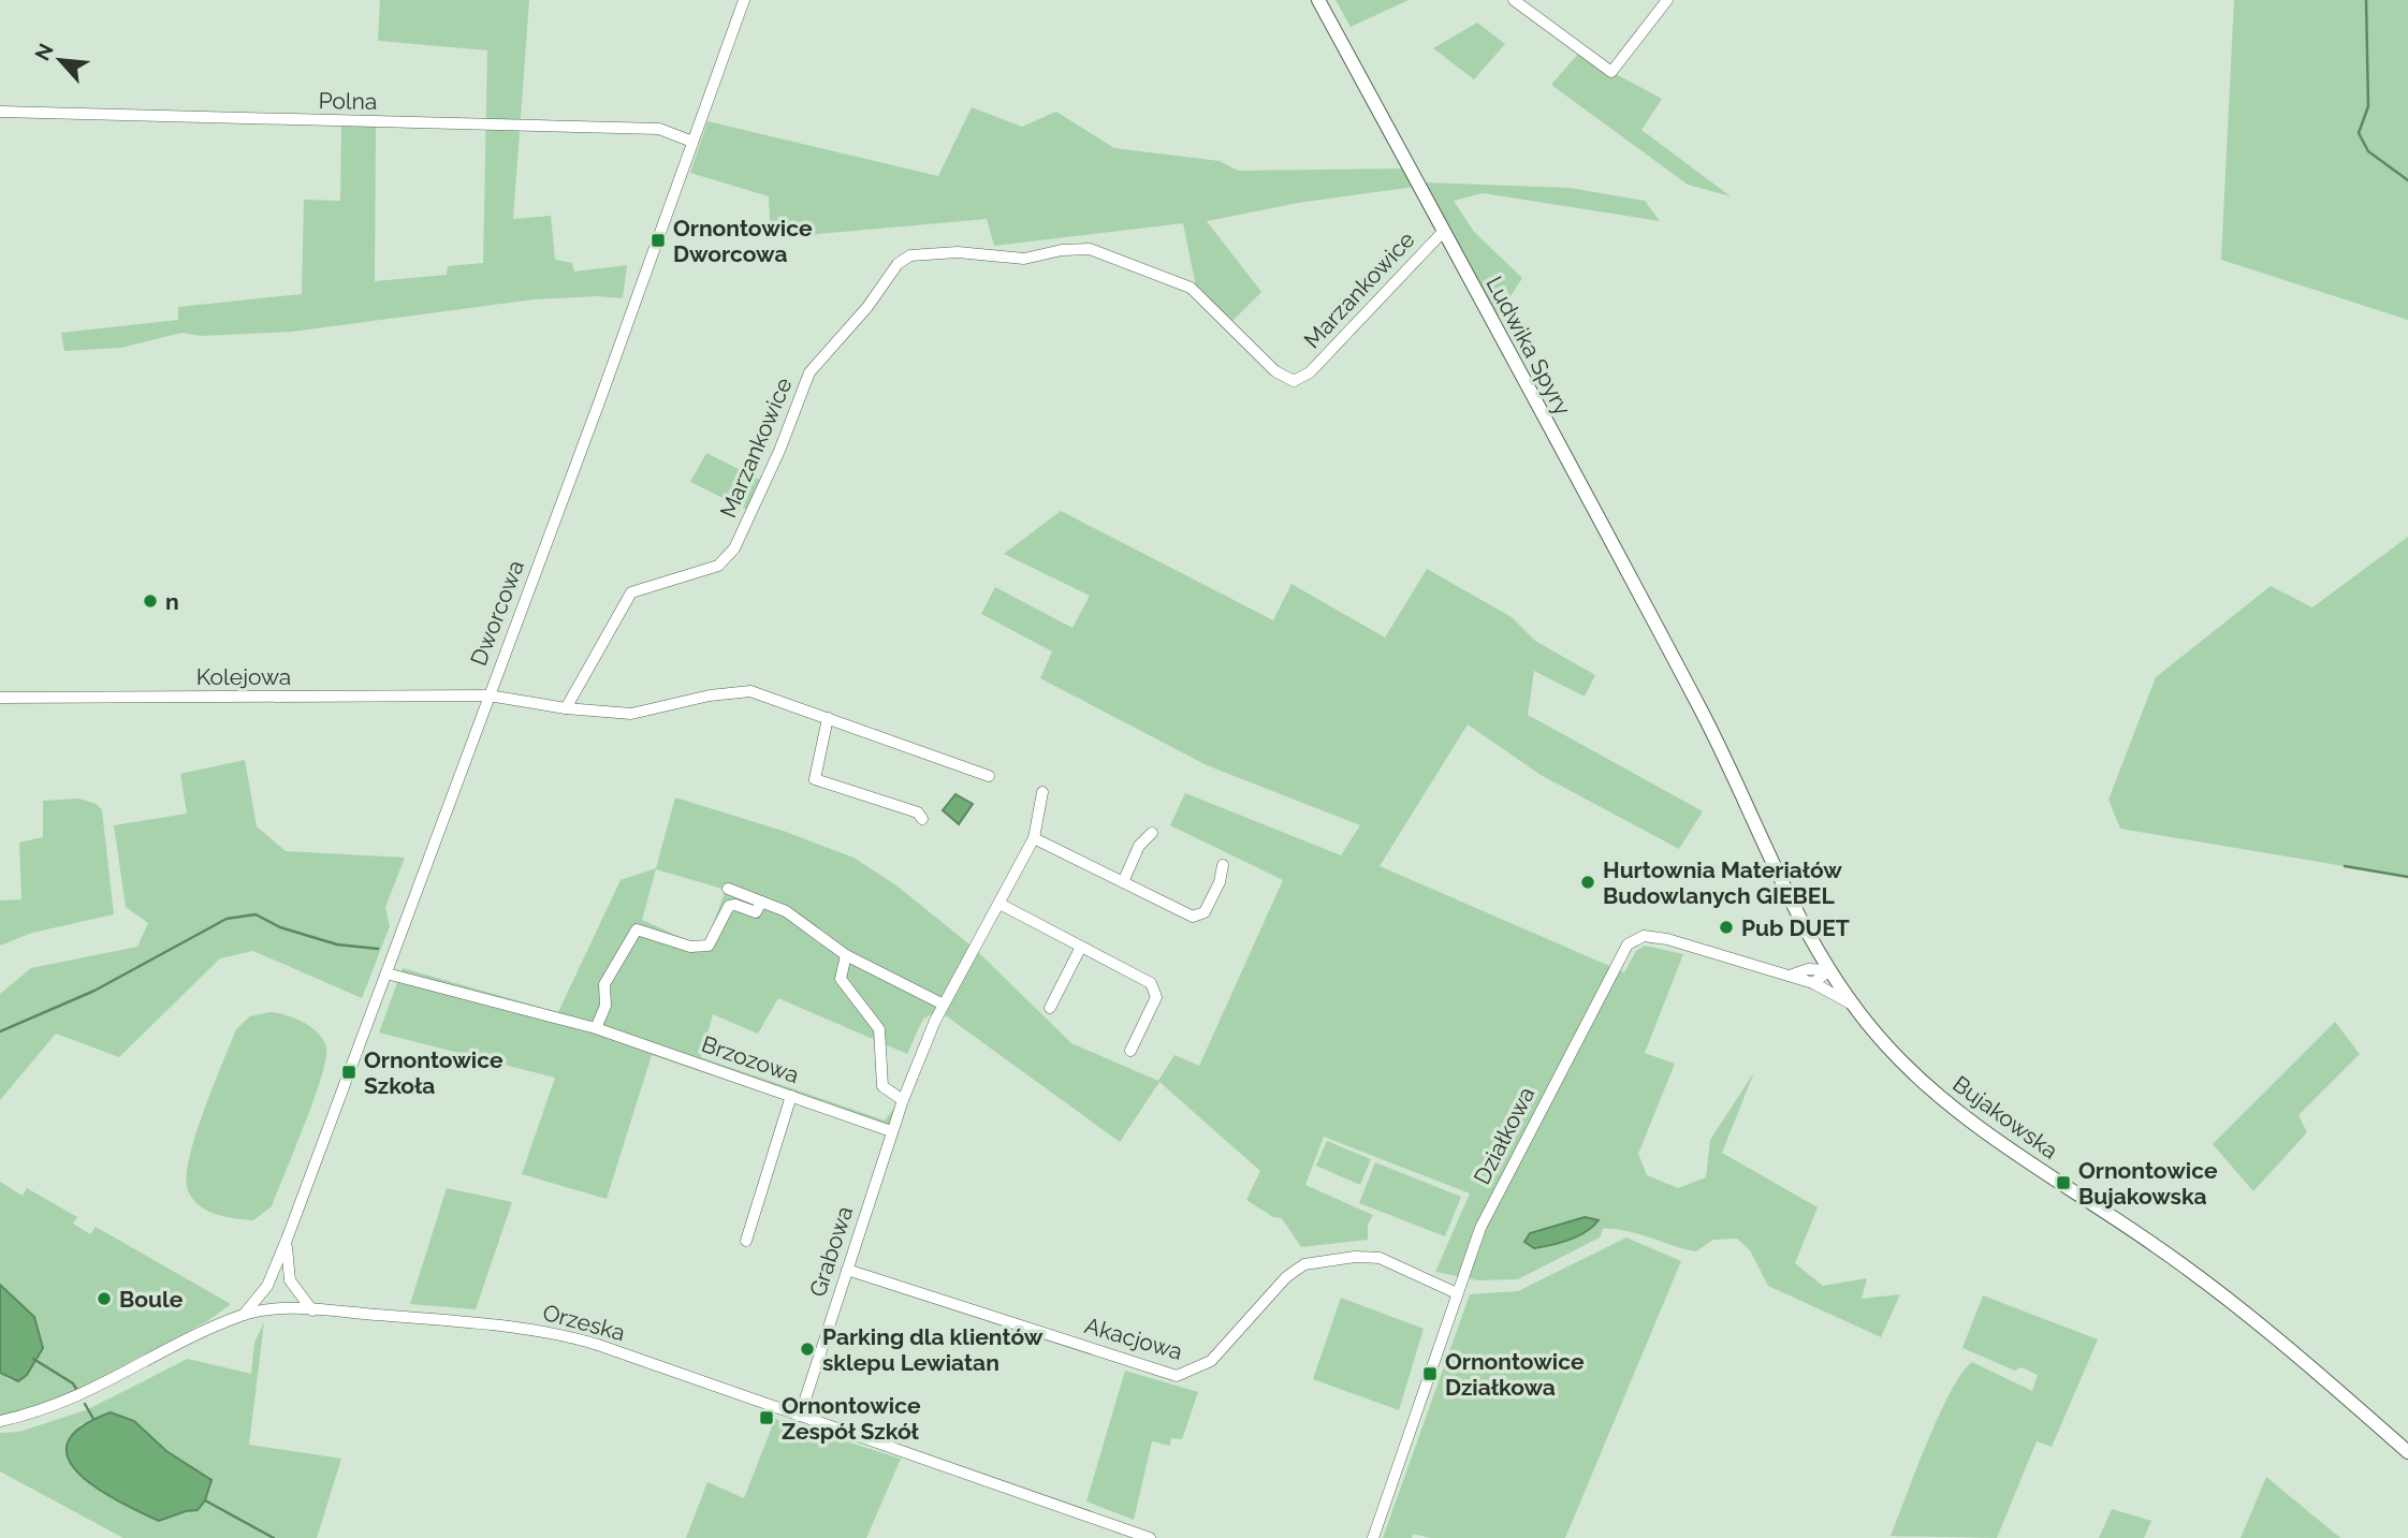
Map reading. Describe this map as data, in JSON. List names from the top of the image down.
{
  "streets": {
    "main road": ["Ludwika Spyry", "Bujakowska"],
    "street": [
      "Polna",
      "Marzankowice",
      "Dworcowa",
      "Kolejowa",
      "Brzozowa",
      "Działkowa",
      "Grabowa",
      "Orzeska",
      "Akacjowa"
    ]
  },
  "crossings": [
    ["Polna", "Dworcowa"],
    ["Marzankowice", "Ludwika Spyry"],
    ["Ludwika Spyry", "Bujakowska"],
    ["Dworcowa", "Kolejowa"],
    ["Dworcowa", "Brzozowa"],
    ["Dworcowa", "Orzeska"],
    ["Brzozowa", "Grabowa"],
    ["Bujakowska", "Działkowa"],
    ["Działkowa", "Akacjowa"],
    ["Grabowa", "Orzeska"],
    ["Grabowa", "Akacjowa"]
  ],
  "places": {
    "transit": [
      "Ornontowice Dworcowa",
      "Ornontowice Szkoła",
      "Ornontowice Bujakowska",
      "Ornontowice Działkowa",
      "Ornontowice Zespół Szkół"
    ],
    "other": [
      "n",
      "Hurtownia Materiałów Budowlanych GIEBEL",
      "Pub DUET",
      "Boule",
      "Parking dla klientów sklepu Lewiatan"
    ]
  },
  "north": "top left"
}
